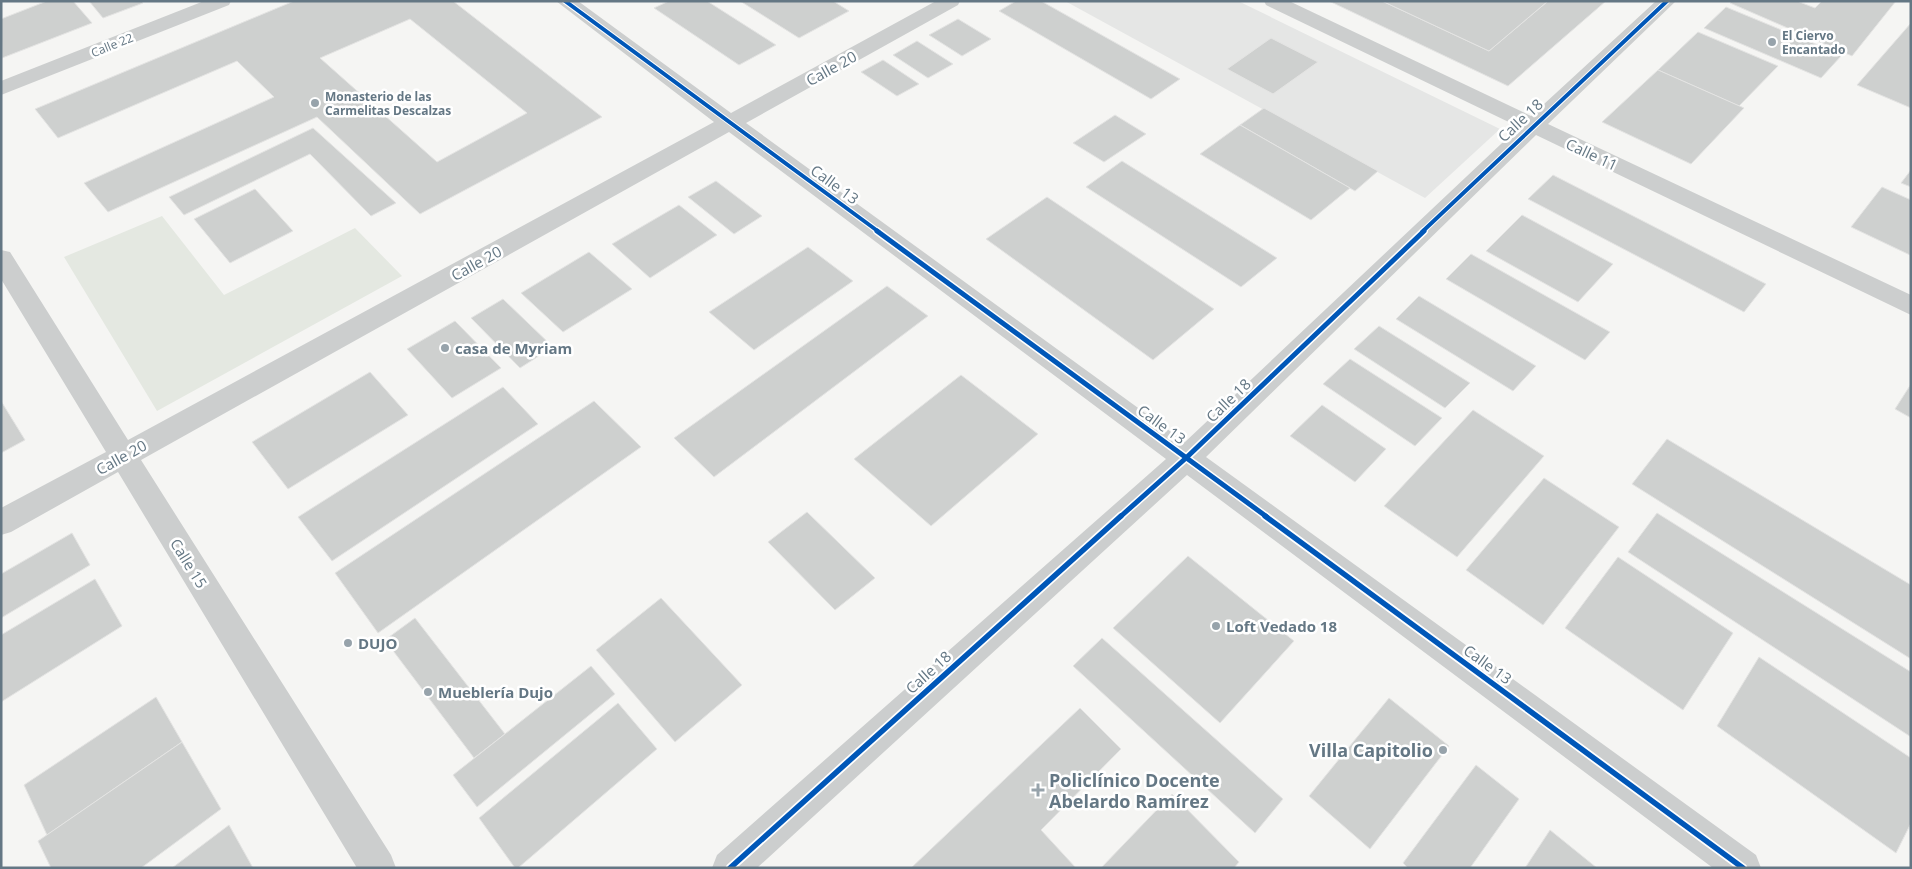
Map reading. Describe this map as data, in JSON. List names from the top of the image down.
{
  "streets": {
    "street": [
      "Calle 22",
      "Calle 20",
      "Calle 18",
      "Calle 11",
      "Calle 13",
      "Calle 15"
    ]
  },
  "crossings": [
    ["Calle 20", "Calle 13"],
    ["Calle 20", "Calle 15"],
    ["Calle 18", "Calle 11"],
    ["Calle 18", "Calle 13"]
  ],
  "places": {
    "other": [
      "El Ciervo Encantado",
      "Monasterio de las Carmelitas Descalzas",
      "casa de Myriam",
      "Loft Vedado 18",
      "DUJO",
      "Mueblería Dujo",
      "Villa Capitolio"
    ],
    "health": ["Policlínico Docente Abelardo Ramírez"]
  }
}
